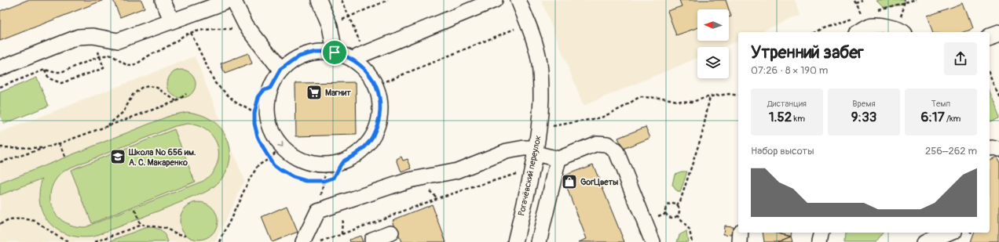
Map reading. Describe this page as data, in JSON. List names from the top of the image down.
{
  "streets": {
    "street": ["Рогачёвский переулок"]
  },
  "places": {
    "supermarket": ["Магнит"],
    "school or university": ["Школа № 656 им. А. С. Макаренко"],
    "shop": ["GorЦветы"]
  },
  "north": "left",
  "page": {
    "heading": ["Утренний забег", "07:26 · 8 × 190 m"],
    "stats": [
      ["Дистанция", "1.52 km"],
      ["Время", "9:33"],
      ["Темп", "6:17 /km"]
    ],
    "chart": ["Набор высоты", "256–262 m"]
  }
}
